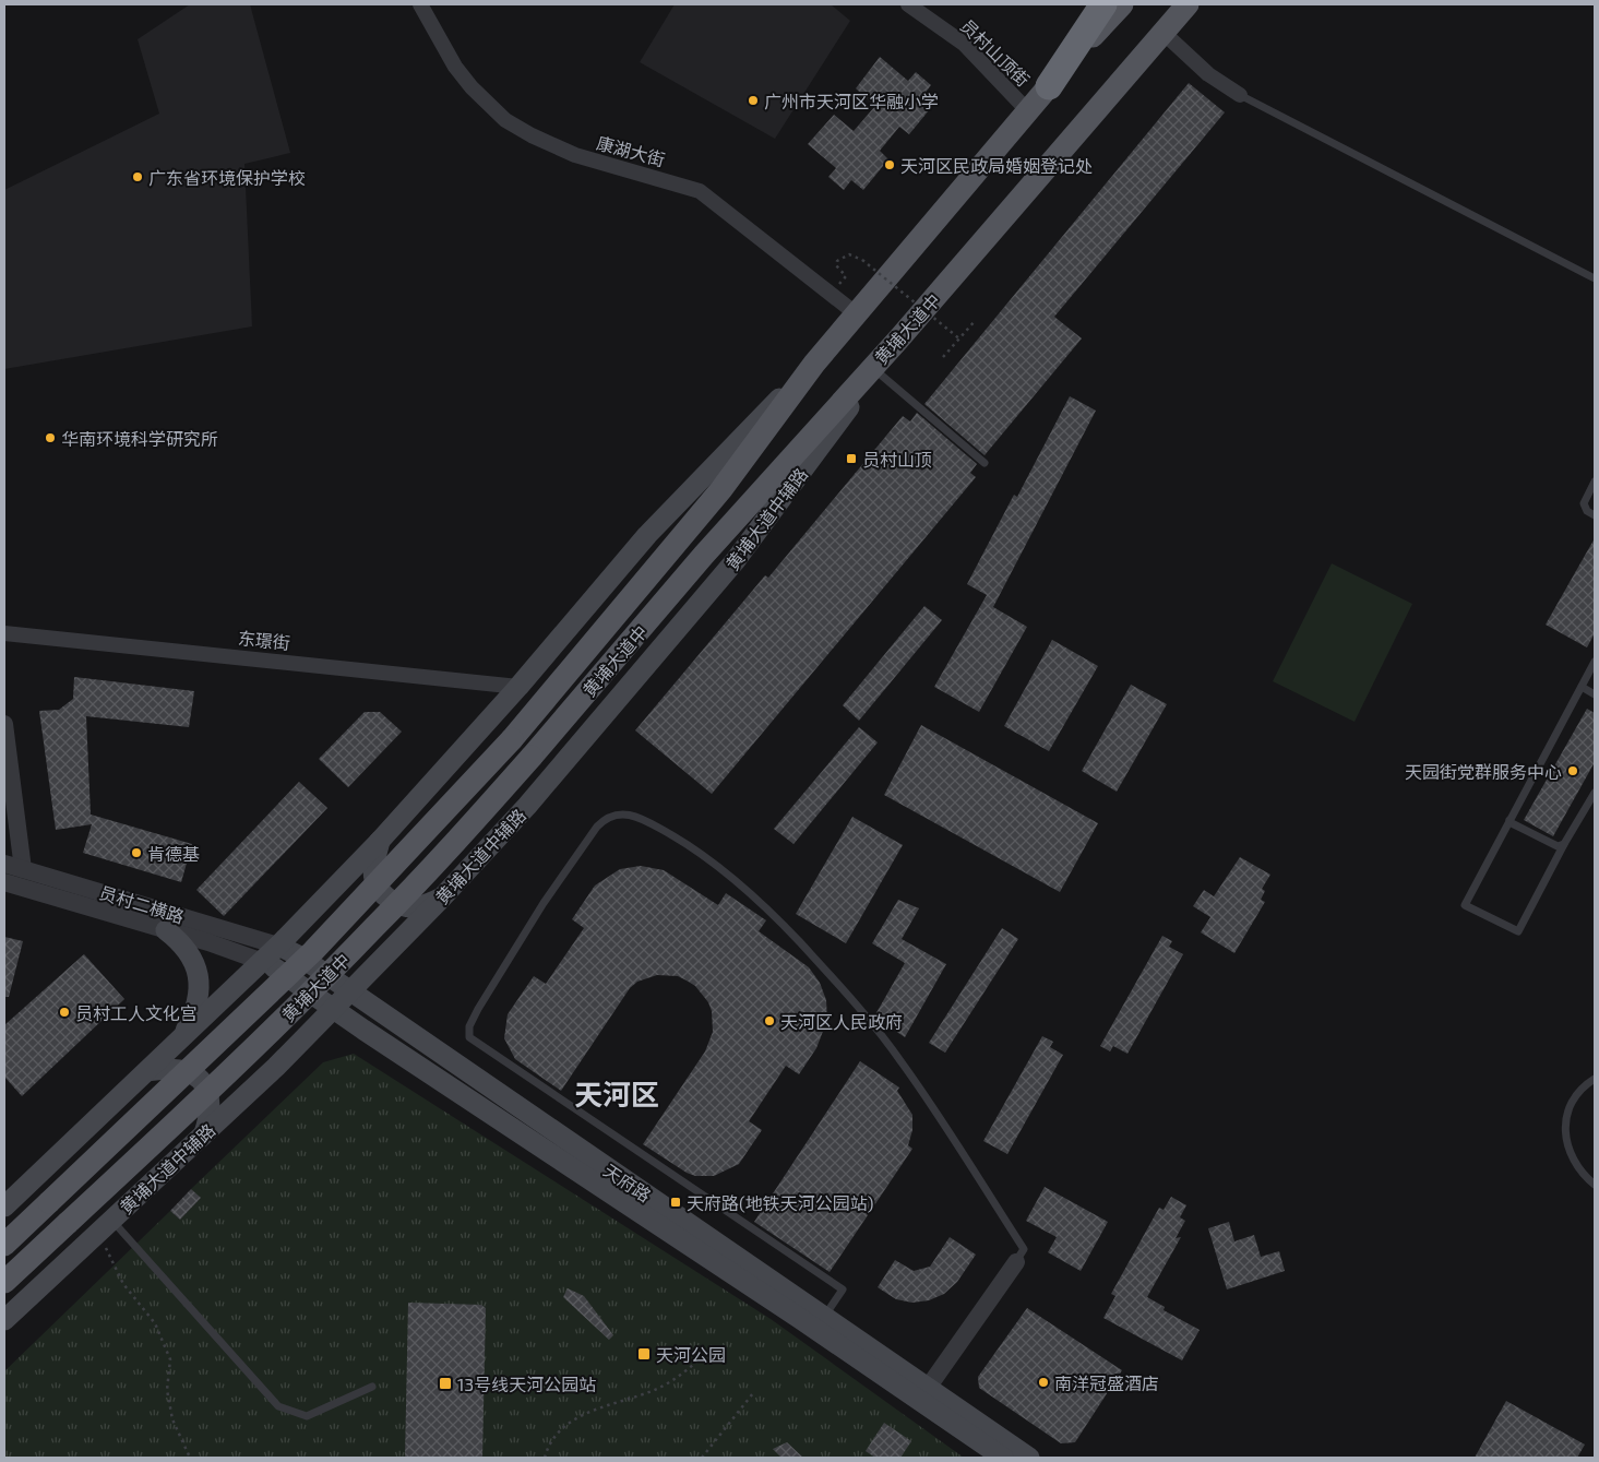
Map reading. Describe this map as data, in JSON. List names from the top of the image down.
{
  "streets": {
    "main road": ["黄埔大道中", "黄埔大道中辅路", "天府路"],
    "street": [
      "员村山顶街",
      "康湖大街",
      "东璟街",
      "员村二横路"
    ]
  },
  "crossings": [
    ["员村山顶街", "黄埔大道中"],
    ["康湖大街", "黄埔大道中"],
    ["黄埔大道中", "黄埔大道中辅路"],
    ["黄埔大道中辅路", "天府路"],
    ["员村二横路", "天府路"]
  ],
  "districts": ["天河区"],
  "places": {
    "other": [
      "广州市天河区华融小学",
      "天河区民政局婚姻登记处",
      "广东省环境保护学校",
      "华南环境科学研究所",
      "天园街党群服务中心",
      "肯德基",
      "员村工人文化宫",
      "天河区人民政府",
      "南洋冠盛酒店"
    ],
    "transit": [
      "员村山顶",
      "天府路(地铁天河公园站)",
      "天河公园",
      "13号线天河公园站"
    ]
  }
}
